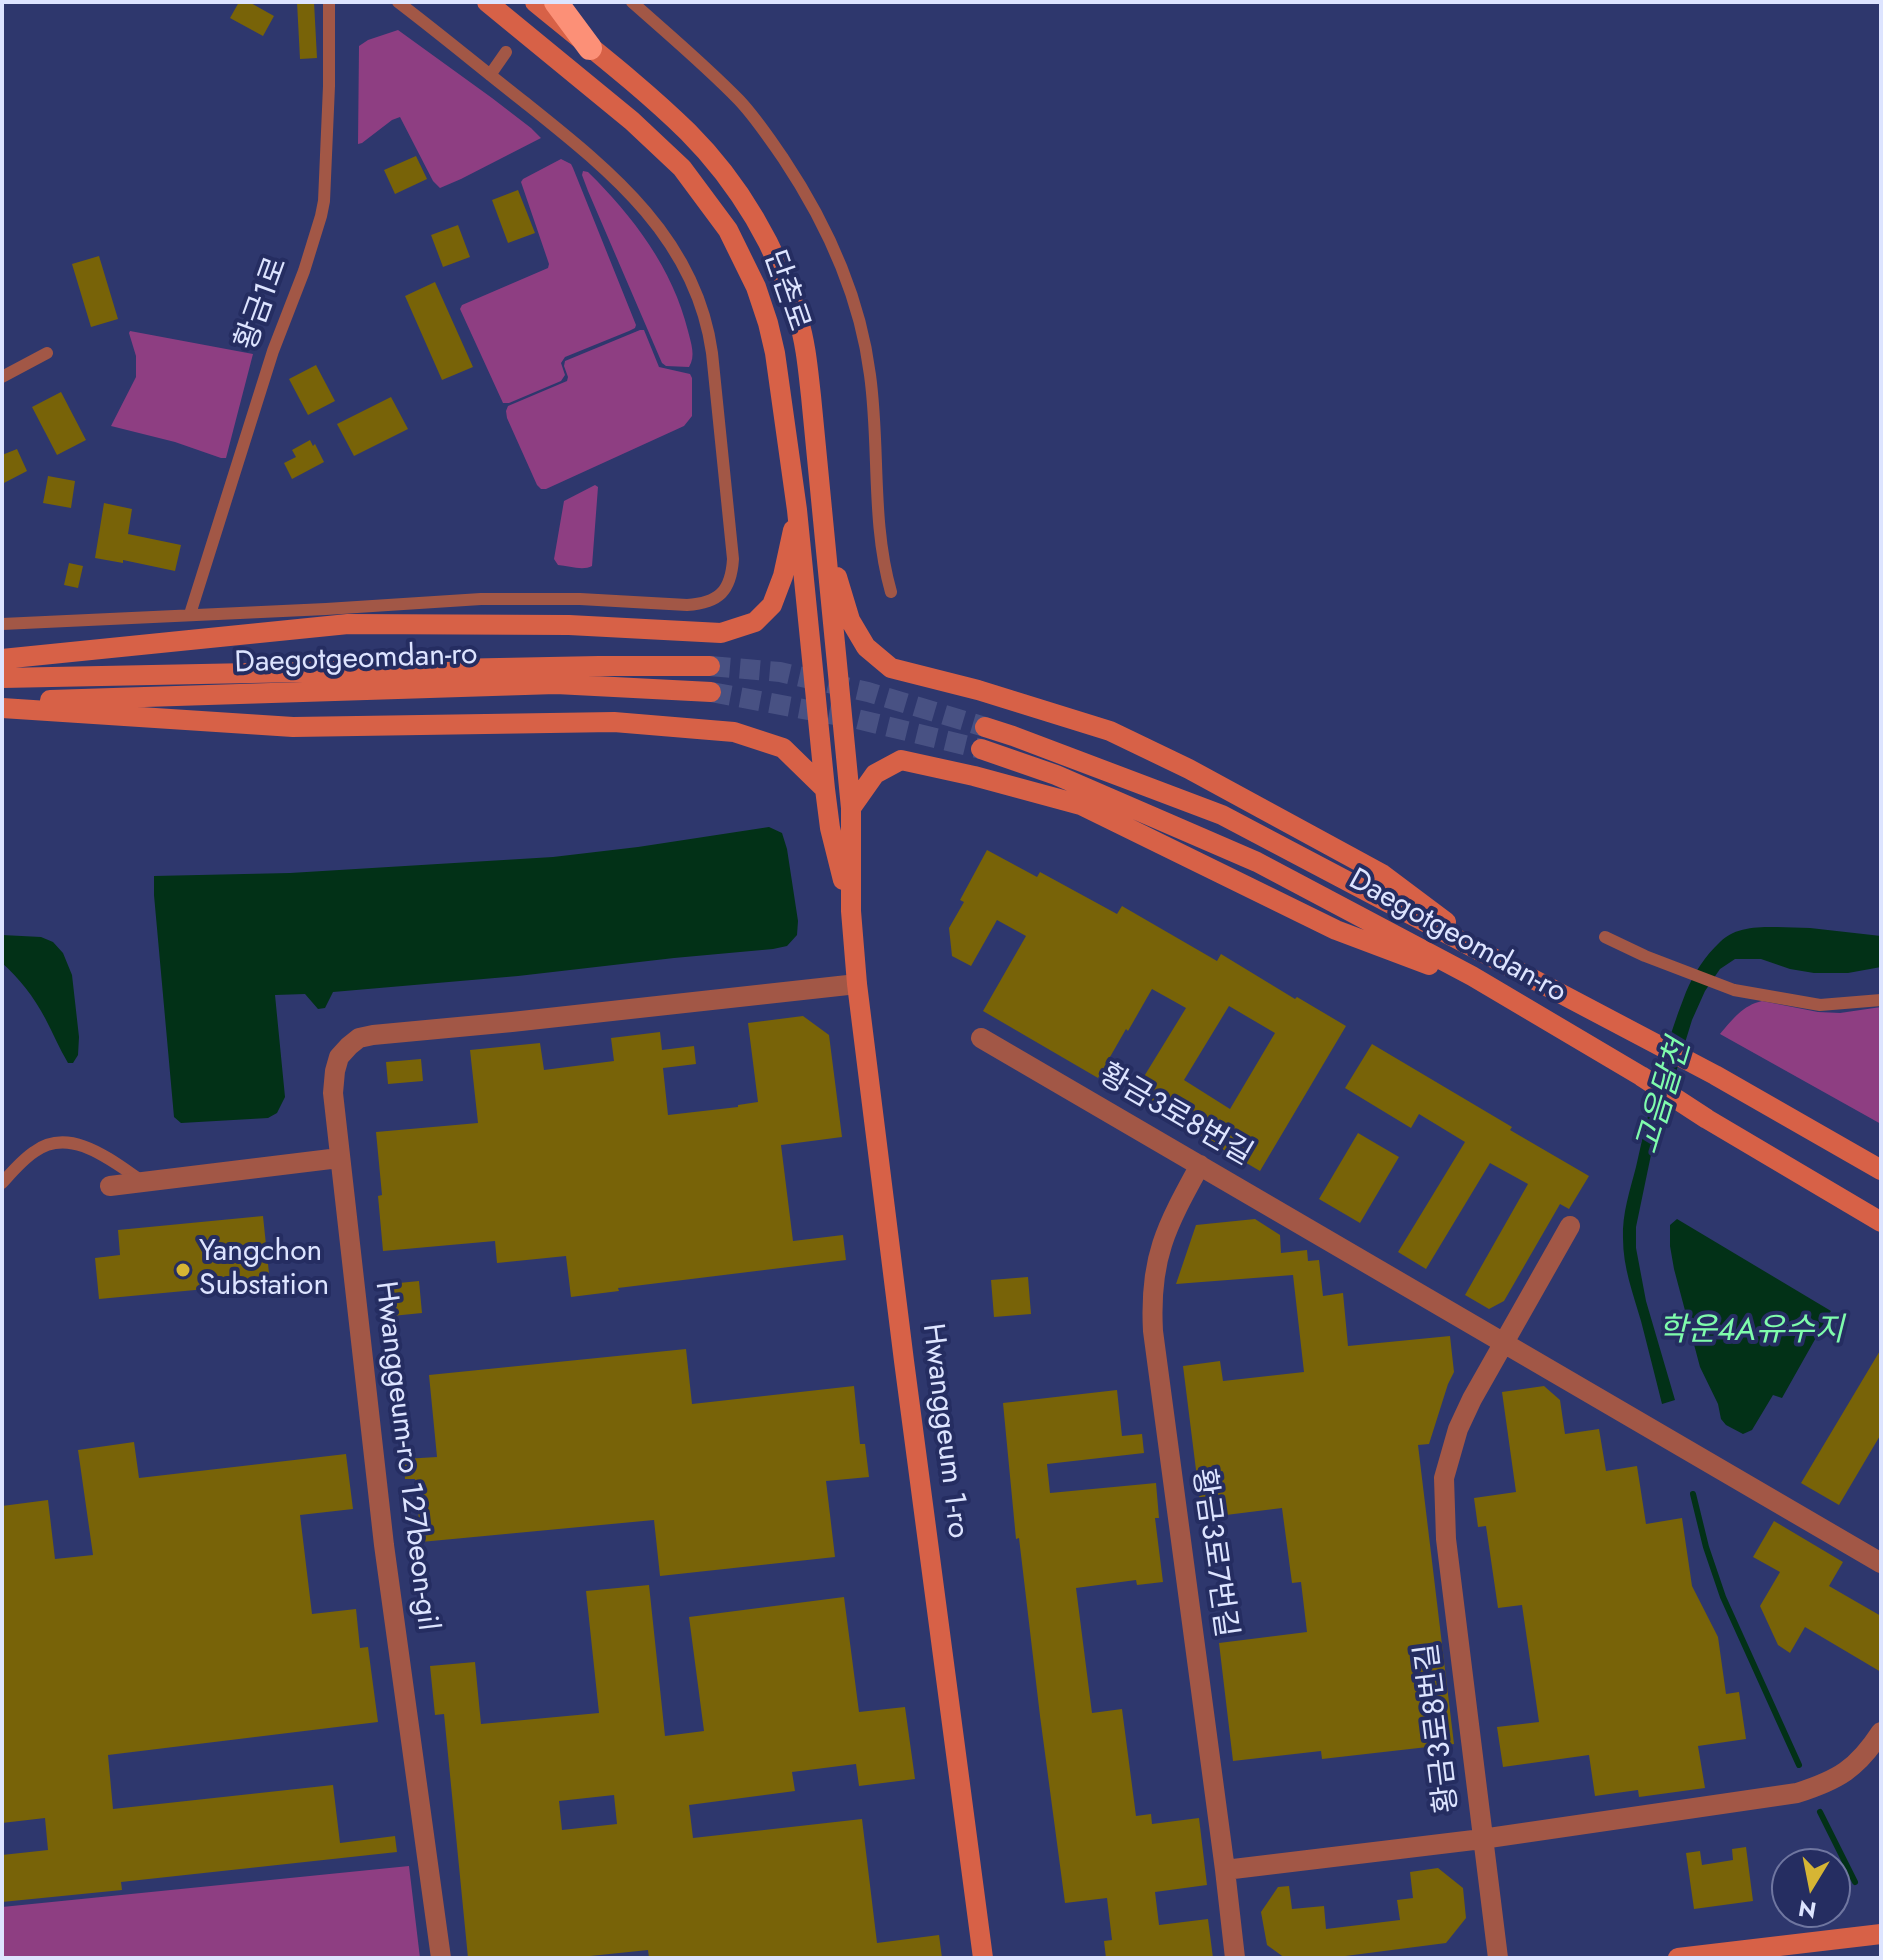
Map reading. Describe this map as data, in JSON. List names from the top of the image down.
{
  "streets": {
    "main road": ["단촌로", "Daegotgeomdan-ro", "Hwanggeum 1-ro"],
    "street": ["황금3로8번길", "Hwanggeum-ro 127beon-gil", "황금3로7번길"],
    "lane": ["황금1로"]
  },
  "crossings": [
    ["단촌로", "Hwanggeum 1-ro"],
    ["황금3로8번길", "황금3로7번길"],
    ["Hwanggeum 1-ro", "Hwanggeum-ro 127beon-gil"]
  ],
  "water": ["고음달천", "학운4A유수지"],
  "places": ["Yangchon Substation"],
  "north": "bottom"
}
